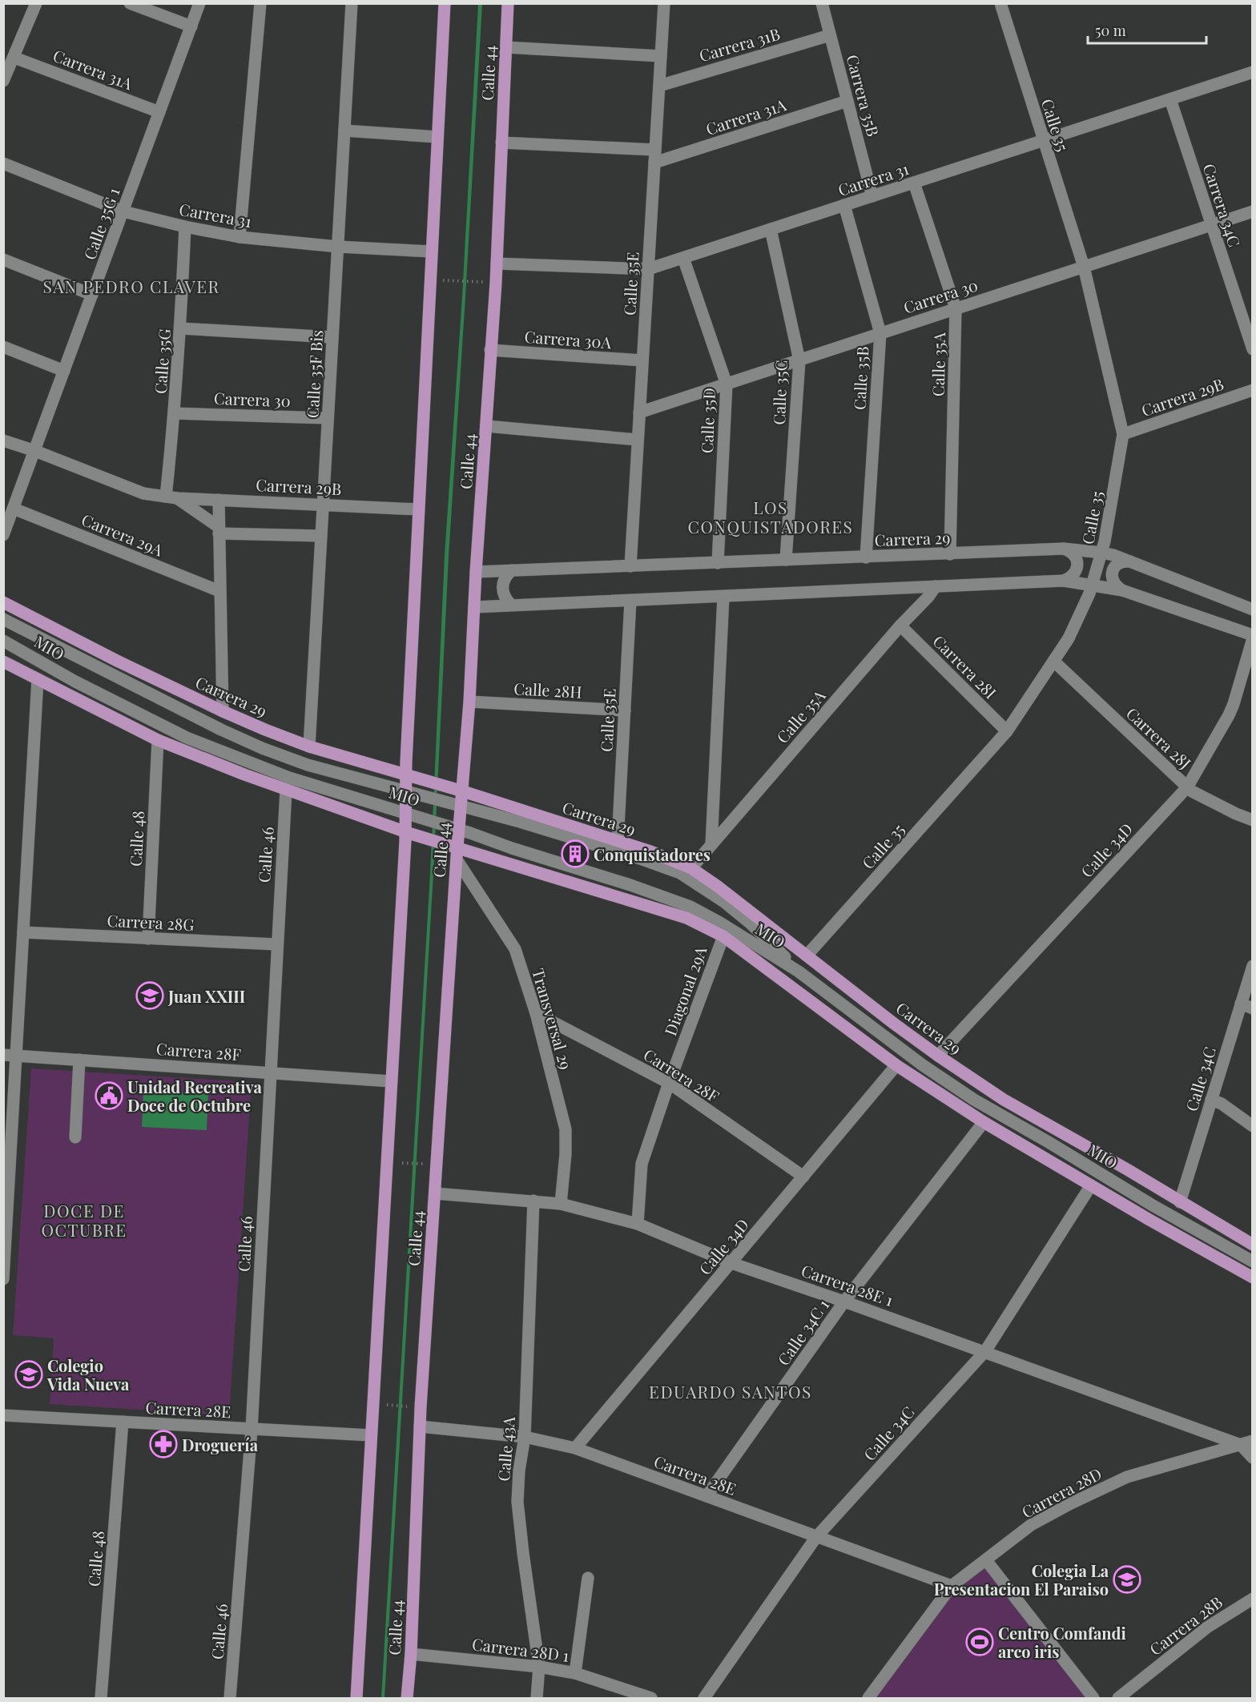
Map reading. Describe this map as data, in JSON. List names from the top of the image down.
{
  "streets": {
    "main road": ["Calle 44", "Carrera 29"],
    "street": [
      "Carrera 31B",
      "Carrera 31A",
      "Carrera 35B",
      "Calle 35",
      "Carrera 31",
      "Carrera 34C",
      "Calle 35G 1",
      "Calle 35E",
      "Carrera 30",
      "Carrera 30A",
      "Calle 35G",
      "Calle 35A",
      "Calle 35F Bis",
      "Calle 35B",
      "Calle 35C",
      "Carrera 29B",
      "Calle 35D",
      "Carrera 29A",
      "MIO",
      "Carrera 28I",
      "Calle 28H",
      "Carrera 28J",
      "Calle 48",
      "Calle 34D",
      "Calle 46",
      "Carrera 28G",
      "Diagonal 29A",
      "Transversal 29",
      "Carrera 28F",
      "Calle 34C",
      "Carrera 28E 1",
      "Calle 34C 1",
      "Carrera 28E",
      "Calle 43A",
      "Carrera 28D",
      "Carrera 28B",
      "Carrera 28D 1"
    ]
  },
  "crossings": [
    ["Carrera 31B", "Carrera 35B"],
    ["Carrera 31B", "Calle 35E"],
    ["Carrera 31A", "Carrera 35B"],
    ["Carrera 31A", "Calle 35G 1"],
    ["Carrera 31A", "Calle 35E"],
    ["Calle 44", "Carrera 31"],
    ["Calle 44", "Carrera 30A"],
    ["Calle 44", "Carrera 29B"],
    ["Calle 44", "Carrera 29"],
    ["Calle 44", "MIO"],
    ["Calle 44", "Calle 28H"],
    ["Calle 44", "Transversal 29"],
    ["Calle 44", "Carrera 28F"],
    ["Calle 44", "Carrera 28E 1"],
    ["Calle 44", "Carrera 28E"],
    ["Calle 44", "Carrera 28D 1"],
    ["Carrera 35B", "Carrera 31"],
    ["Calle 35", "Carrera 31"],
    ["Calle 35", "Carrera 30"],
    ["Calle 35", "Carrera 29B"],
    ["Calle 35", "Carrera 29"],
    ["Calle 35", "Carrera 28I"],
    ["Calle 35", "Carrera 28J"],
    ["Carrera 31", "Carrera 34C"],
    ["Carrera 31", "Calle 35G 1"],
    ["Carrera 31", "Calle 35E"],
    ["Carrera 31", "Calle 35G"],
    ["Carrera 31", "Calle 35A"],
    ["Carrera 31", "Calle 35F Bis"],
    ["Carrera 31", "Calle 35B"],
    ["Carrera 31", "Calle 35C"],
    ["Carrera 31", "Calle 35D"],
    ["Carrera 34C", "Carrera 30"],
    ["Calle 35G 1", "Carrera 29B"],
    ["Calle 35G 1", "Carrera 29A"],
    ["Calle 35E", "Carrera 30"],
    ["Calle 35E", "Carrera 30A"],
    ["Calle 35E", "Carrera 29"],
    ["Calle 35E", "Calle 28H"],
    ["Carrera 30", "Calle 35G"],
    ["Carrera 30", "Calle 35A"],
    ["Carrera 30", "Calle 35F Bis"],
    ["Carrera 30", "Calle 35B"],
    ["Carrera 30", "Calle 35C"],
    ["Carrera 30", "Calle 35D"],
    ["Calle 35G", "Carrera 29B"],
    ["Calle 35A", "Carrera 29"],
    ["Calle 35A", "Carrera 28I"],
    ["Calle 35F Bis", "Carrera 29B"],
    ["Calle 35F Bis", "Carrera 29"],
    ["Calle 35B", "Carrera 29"],
    ["Calle 35C", "Carrera 29"],
    ["Calle 35D", "Carrera 29"],
    ["Carrera 29", "Calle 34D"],
    ["Carrera 29", "Calle 34C"],
    ["Carrera 28J", "Calle 34D"],
    ["Calle 48", "Carrera 28G"],
    ["Calle 48", "Carrera 28E"],
    ["Calle 34D", "Carrera 28F"],
    ["Calle 34D", "Carrera 28E 1"],
    ["Calle 34D", "Carrera 28E"],
    ["Calle 46", "Carrera 28G"],
    ["Calle 46", "Carrera 28F"],
    ["Calle 46", "Carrera 28E"],
    ["Diagonal 29A", "Carrera 28F"],
    ["Diagonal 29A", "Carrera 28E 1"],
    ["Transversal 29", "Carrera 28F"],
    ["Transversal 29", "Carrera 28E 1"],
    ["Calle 34C", "Carrera 28E 1"],
    ["Calle 34C", "Carrera 28E"],
    ["Carrera 28E 1", "Calle 34C 1"],
    ["Carrera 28E 1", "Calle 43A"],
    ["Carrera 28E 1", "Carrera 28D"],
    ["Calle 34C 1", "Carrera 28E"],
    ["Carrera 28E", "Calle 43A"],
    ["Carrera 28E", "Carrera 28D"],
    ["Calle 43A", "Carrera 28D 1"]
  ],
  "districts": [
    "SAN PEDRO CLAVER",
    "LOS CONQUISTADORES",
    "DOCE DE OCTUBRE",
    "EDUARDO SANTOS"
  ],
  "places": {
    "building": ["Conquistadores"],
    "school or university": ["Juan XXIII", "Colegio Vida Nueva", "Colegia La Presentacion El Paraiso"],
    "public building": ["Unidad Recreativa Doce de Octubre"],
    "pharmacy": ["Droguería"],
    "sports": ["Centro Comfandi arco iris"]
  },
  "scale_bar": "50 m"
}
